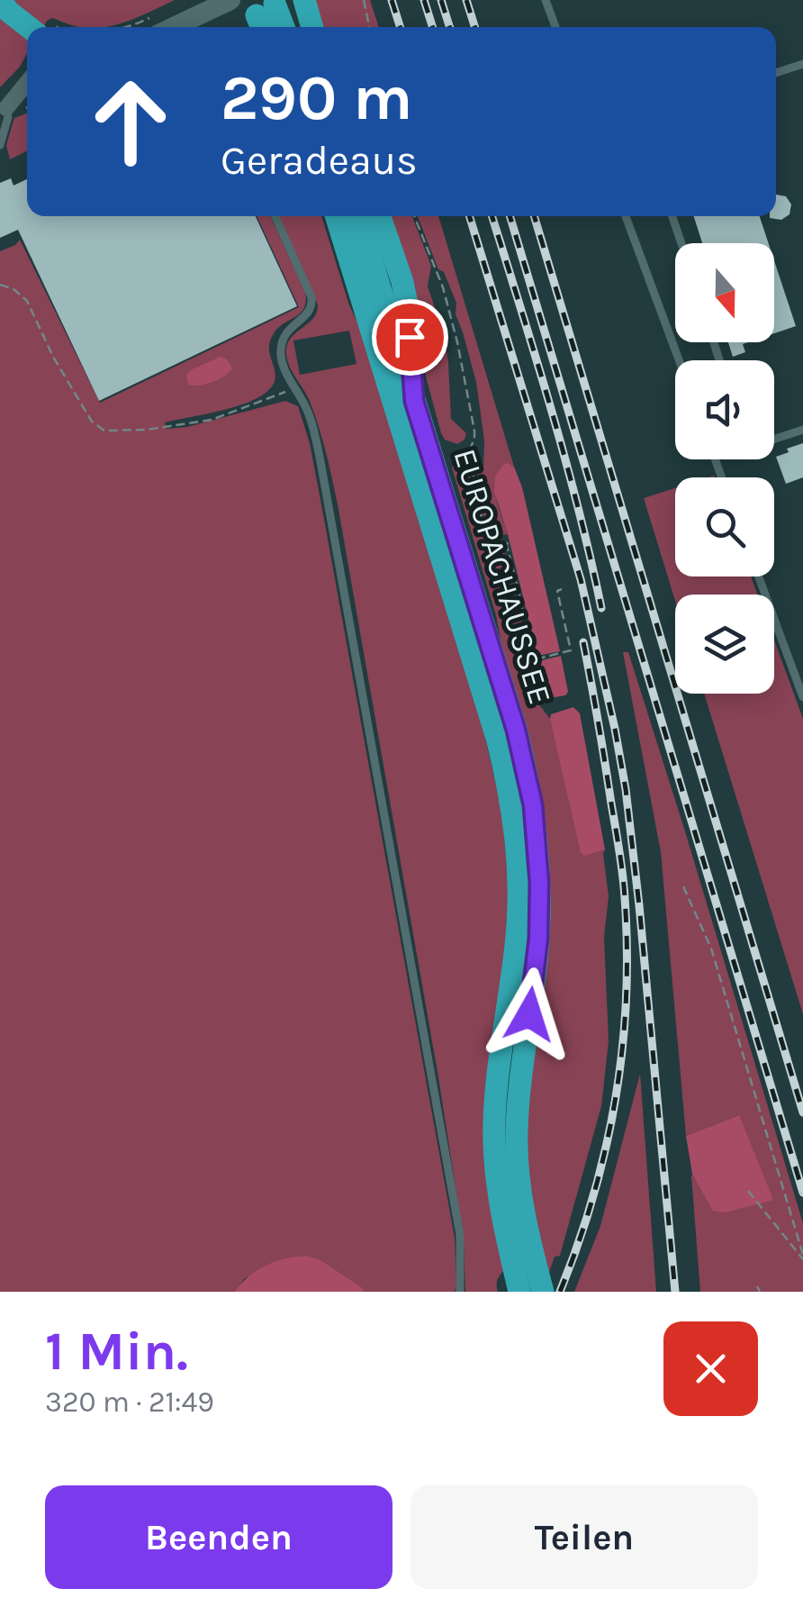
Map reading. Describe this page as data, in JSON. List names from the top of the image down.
{
  "streets": {
    "main road": ["EUROPACHAUSSEE"]
  },
  "north": "bottom",
  "page": {
    "turn": ["290 m", "Geradeaus"],
    "heading": ["1 Min.", "320 m · 21:49"],
    "buttons": ["Beenden", "Teilen"]
  }
}
